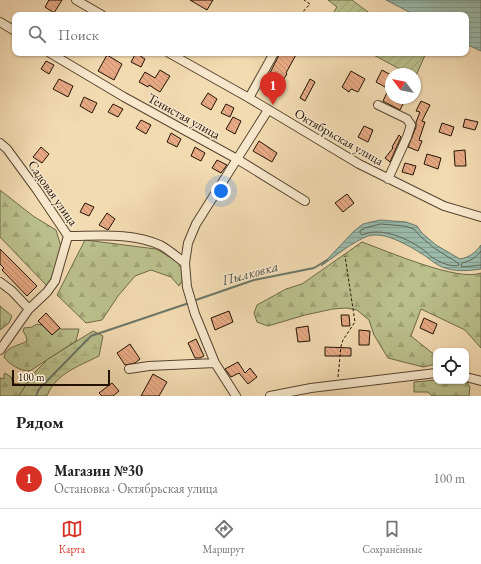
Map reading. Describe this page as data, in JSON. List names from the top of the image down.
{
  "streets": {
    "street": ["Тенистая улица", "Октябрьская улица", "Садовая улица"]
  },
  "water": ["Пылковка"],
  "scale_bar": "100 m",
  "north": "top left",
  "page": {
    "search": "Поиск",
    "pins": "1",
    "scale": "100 m",
    "heading": "Рядом",
    "list": [
      {
        "mark": "1",
        "name": "Магазин №30",
        "note": "Остановка · Октябрьская улица",
        "value": "100 m"
      }
    ],
    "nav": ["Карта", "Маршрут", "Сохранённые"]
  }
}
